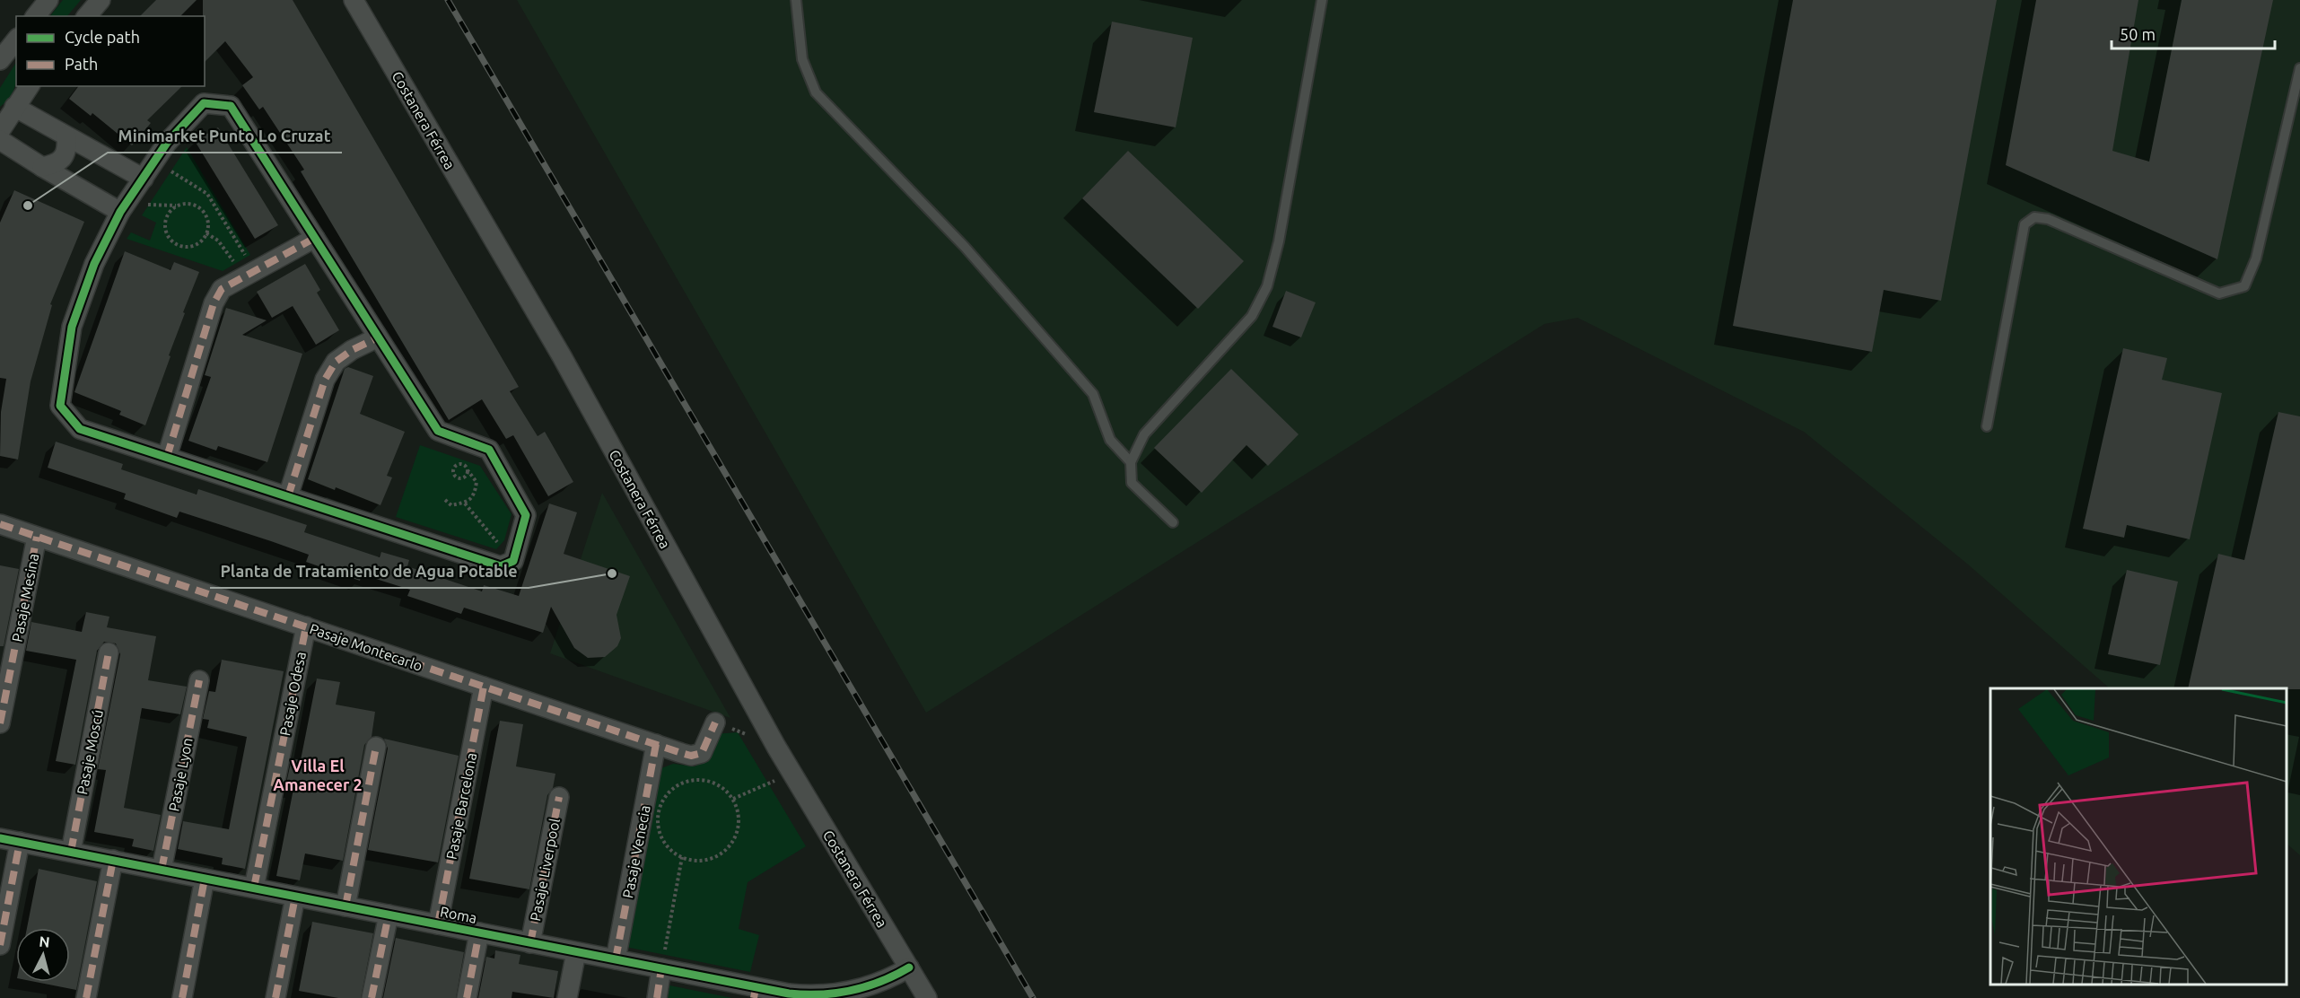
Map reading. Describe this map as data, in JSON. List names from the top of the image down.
{
  "streets": {
    "street": [
      "Costanera Férrea",
      "Pasaje Mesina",
      "Pasaje Montecarlo",
      "Pasaje Odesa",
      "Pasaje Moscú",
      "Pasaje Lyon",
      "Pasaje Barcelona",
      "Pasaje Venecia",
      "Pasaje Liverpool",
      "Roma"
    ]
  },
  "crossings": [
    ["Costanera Férrea", "Roma"],
    ["Pasaje Mesina", "Pasaje Montecarlo"],
    ["Pasaje Montecarlo", "Pasaje Odesa"],
    ["Pasaje Montecarlo", "Pasaje Barcelona"],
    ["Pasaje Montecarlo", "Pasaje Venecia"],
    ["Pasaje Odesa", "Roma"],
    ["Pasaje Moscú", "Roma"],
    ["Pasaje Lyon", "Roma"],
    ["Pasaje Barcelona", "Roma"],
    ["Pasaje Venecia", "Roma"],
    ["Pasaje Liverpool", "Roma"]
  ],
  "districts": ["Villa El Amanecer 2"],
  "places": ["Minimarket Punto Lo Cruzat", "Planta de Tratamiento de Agua Potable"],
  "legend": ["Cycle path", "Path"],
  "scale_bar": "50 m",
  "north": "top"
}
